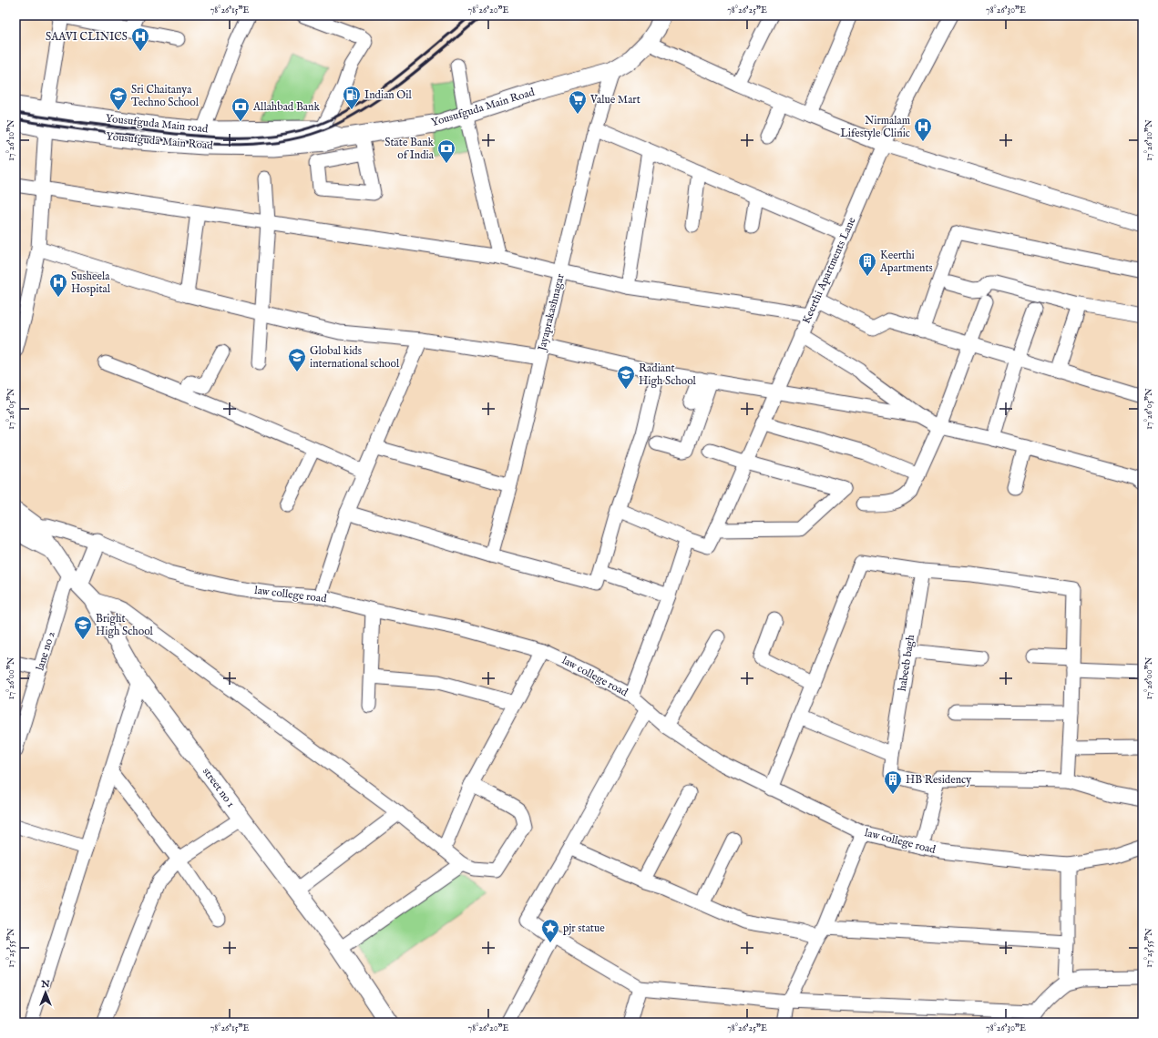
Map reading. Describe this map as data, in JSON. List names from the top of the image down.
{
  "streets": {
    "main road": ["Yousufguda Main Road", "Yousufguda Main road", "street no 1"],
    "street": [
      "Keerthi Apartments Lane",
      "Jayaprakashnagar",
      "law college road",
      "lane no 2",
      "habeeb bagh"
    ]
  },
  "crossings": [
    ["Yousufguda Main Road", "Yousufguda Main road"],
    ["Yousufguda Main Road", "Jayaprakashnagar"],
    ["law college road", "street no 1"],
    ["lane no 2", "street no 1"]
  ],
  "places": {
    "hospital": ["SAAVI CLINICS", "Nirmalam Lifestyle Clinic", "Susheela Hospital"],
    "fuel station": ["Indian Oil"],
    "school or university": [
      "Sri Chaitanya Techno School",
      "Global kids international school",
      "Radiant High School",
      "Bright High School"
    ],
    "supermarket": ["Value Mart"],
    "bank": ["Allahbad Bank", "State Bank of India"],
    "building": ["Keerthi Apartments", "HB Residency"],
    "place": ["pjr statue"]
  },
  "north": "top",
  "coordinates": [
    "78°26'15\"E",
    "78°26'20\"E",
    "78°26'25\"E",
    "78°26'30\"E",
    "17°26'10\"N",
    "17°26'05\"N",
    "17°26'00\"N",
    "17°25'55\"N"
  ]
}
